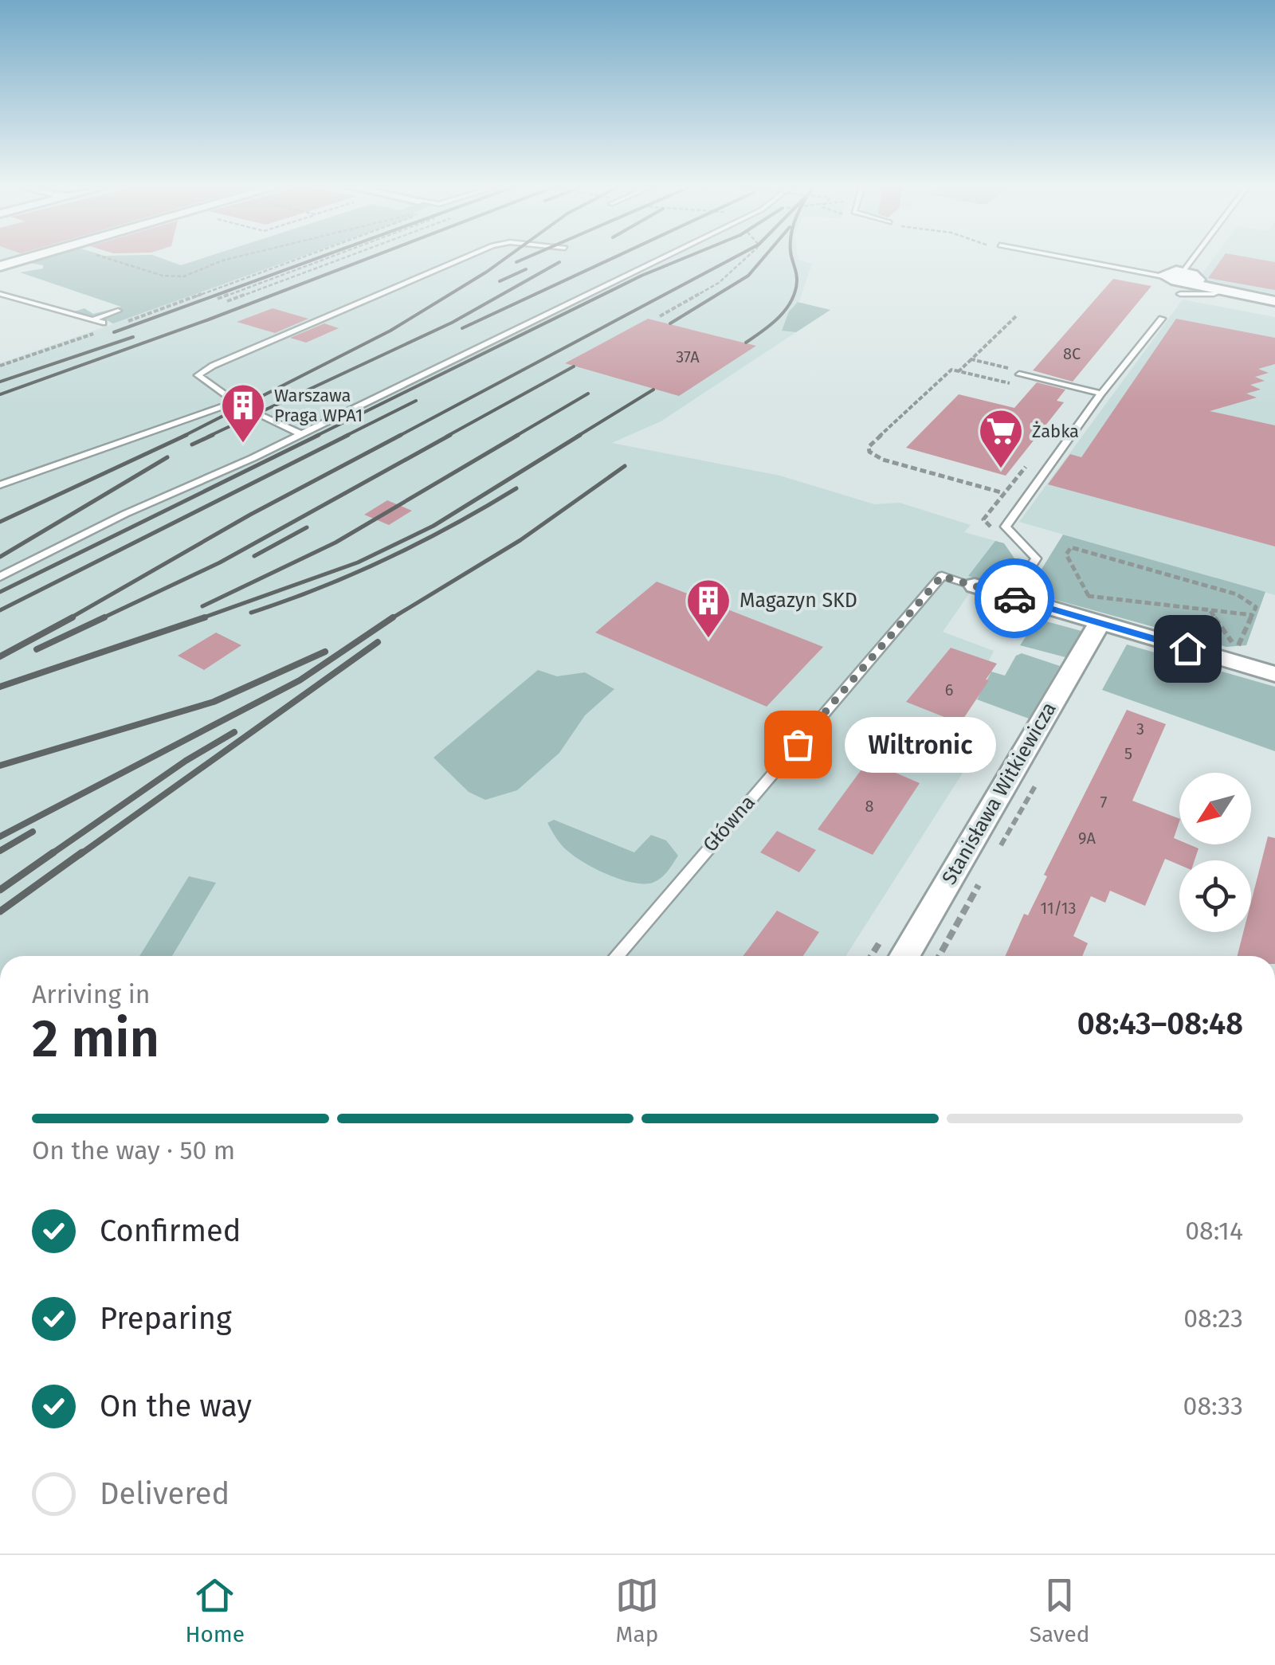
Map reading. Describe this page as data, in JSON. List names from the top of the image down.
{
  "streets": {
    "street": ["Stanisława Witkiewicza"],
    "lane": ["Główna"]
  },
  "places": {
    "building": ["Warszawa Praga WPA1", "Magazyn SKD"],
    "supermarket": ["Żabka"],
    "other": ["Wiltronic"]
  },
  "house_numbers": [
    "8C",
    "37A",
    "6",
    "3",
    "5",
    "7",
    "8",
    "9A",
    "11/13"
  ],
  "north": "bottom left",
  "page": {
    "bubble": "Wiltronic",
    "heading": ["2 min", "Arriving in", "08:43–08:48"],
    "bar": "On the way · 50 m",
    "list": [
      ["Confirmed", "08:14"],
      ["Preparing", "08:23"],
      ["On the way", "08:33"],
      "Delivered"
    ],
    "tabs": ["Home", "Map", "Saved"]
  }
}
